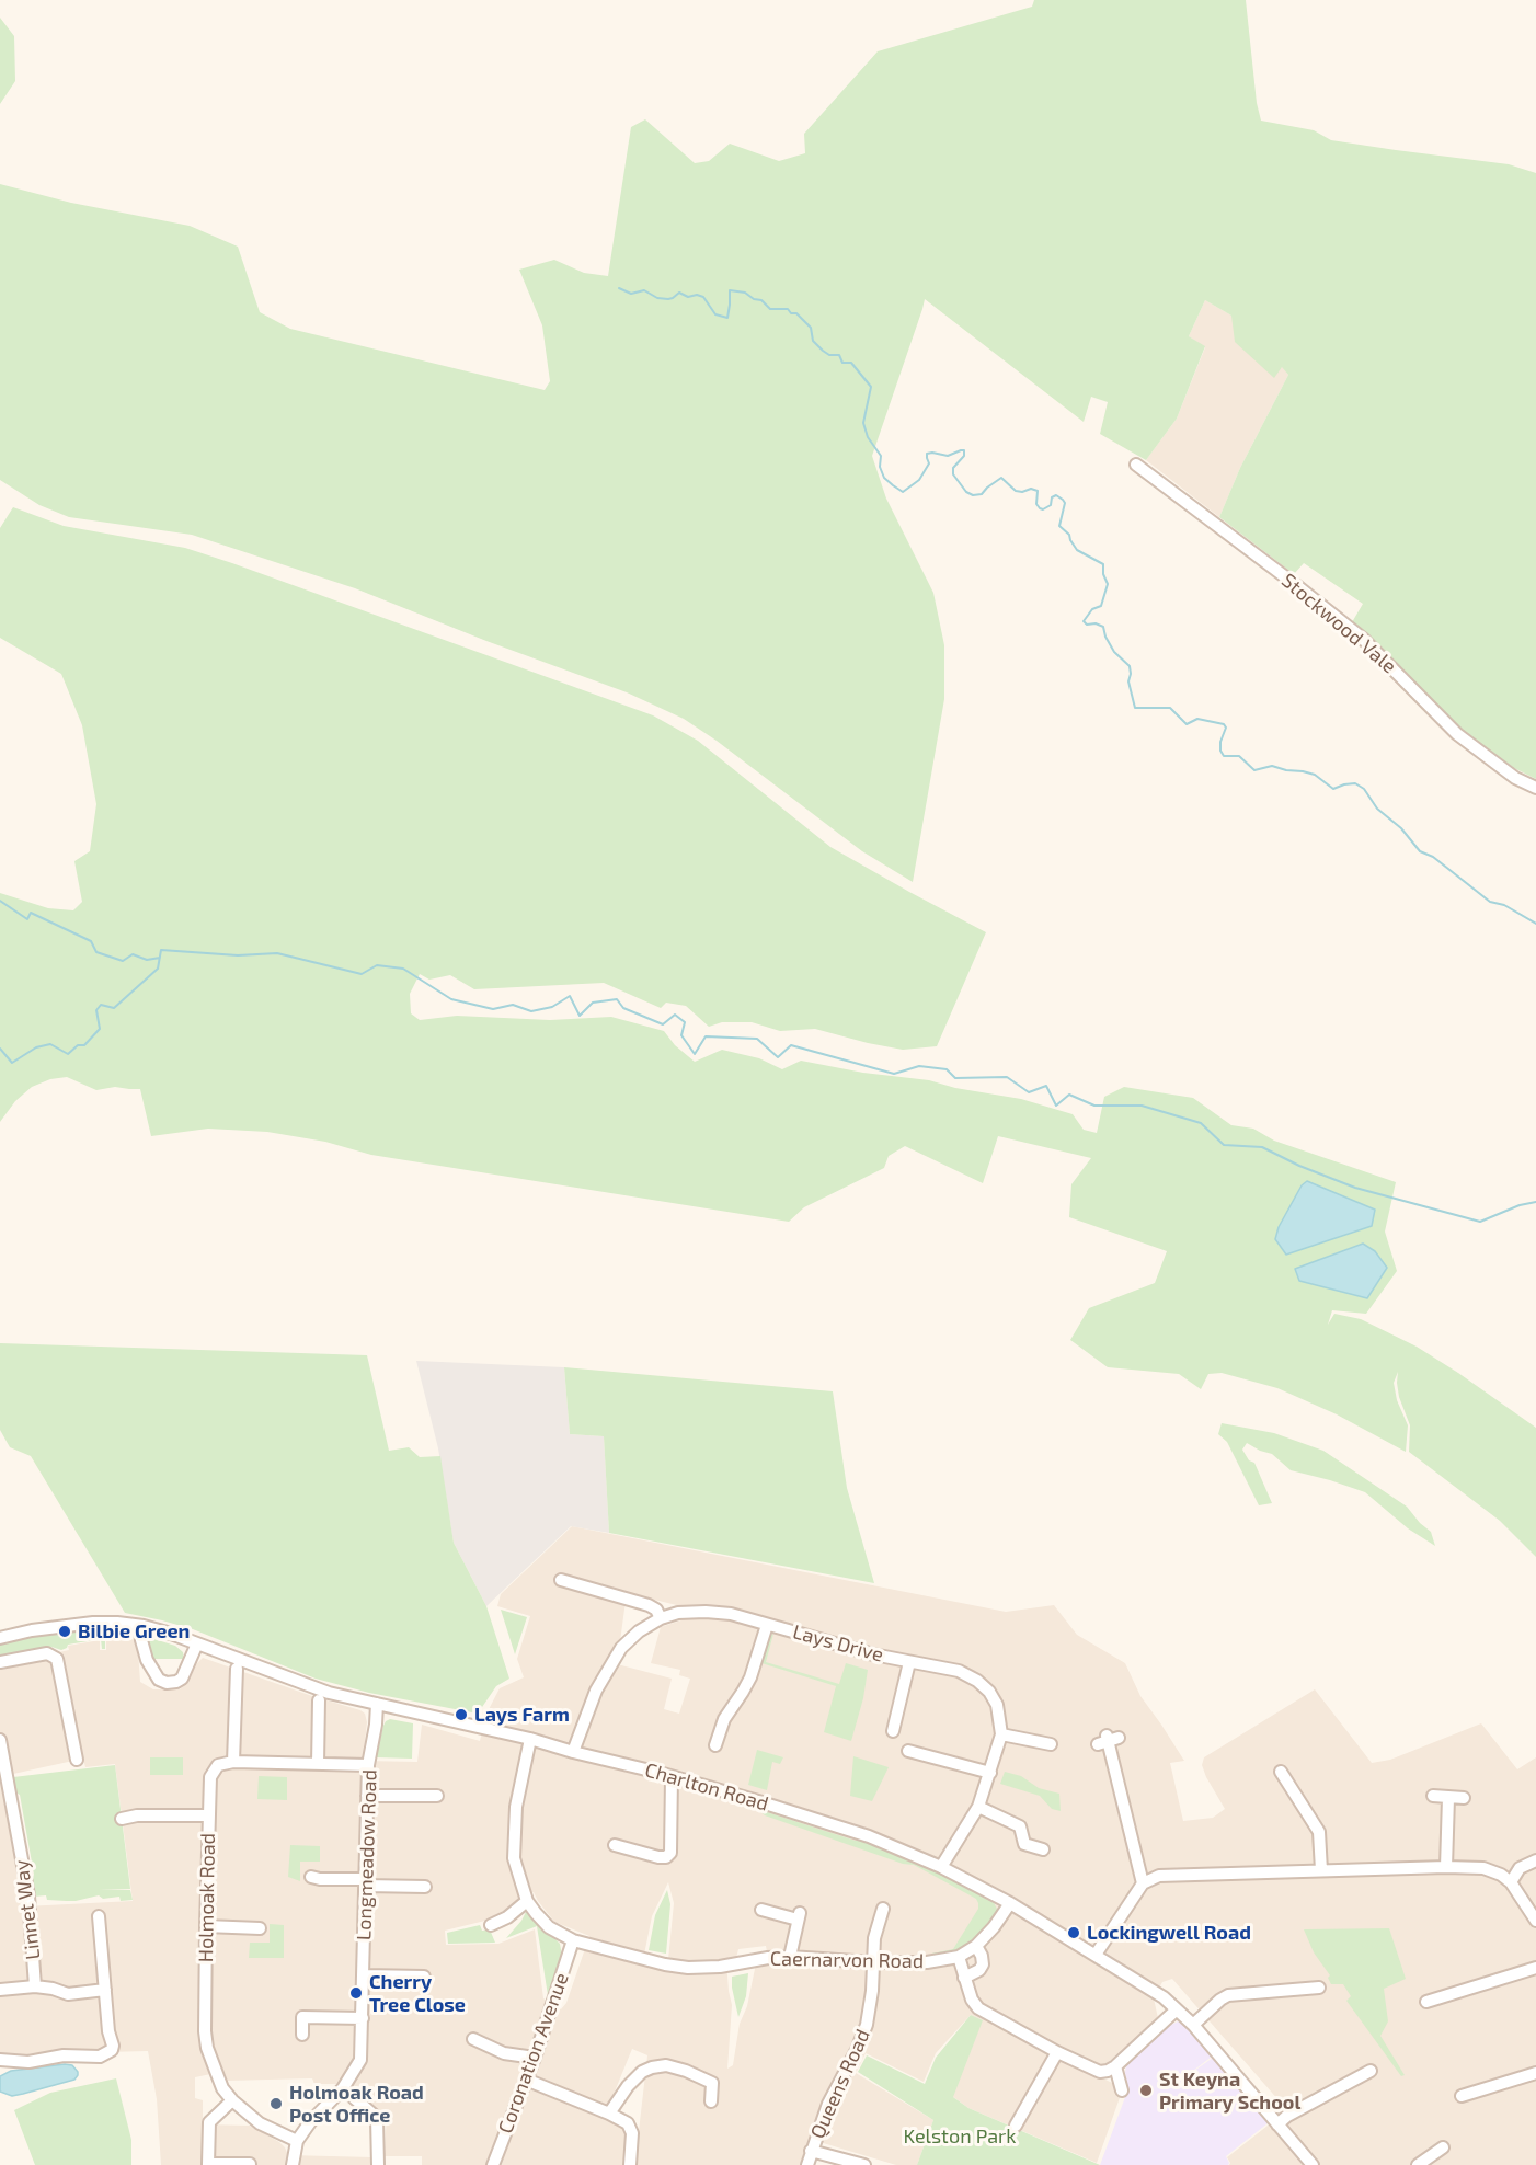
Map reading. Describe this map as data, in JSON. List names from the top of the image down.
{
  "streets": {
    "street": [
      "Stockwood Vale",
      "Lays Drive",
      "Charlton Road",
      "Longmeadow Road",
      "Holmoak Road",
      "Linnet Way",
      "Caernarvon Road",
      "Coronation Avenue",
      "Queens Road"
    ]
  },
  "crossings": [
    ["Lays Drive", "Charlton Road"],
    ["Charlton Road", "Longmeadow Road"],
    ["Charlton Road", "Caernarvon Road"],
    ["Longmeadow Road", "Holmoak Road"],
    ["Caernarvon Road", "Coronation Avenue"],
    ["Caernarvon Road", "Queens Road"]
  ],
  "parks": ["Kelston Park"],
  "places": [
    "Bilbie Green",
    "Lays Farm",
    "Lockingwell Road",
    "Cherry Tree Close",
    "St Keyna Primary School",
    "Holmoak Road Post Office"
  ]
}
